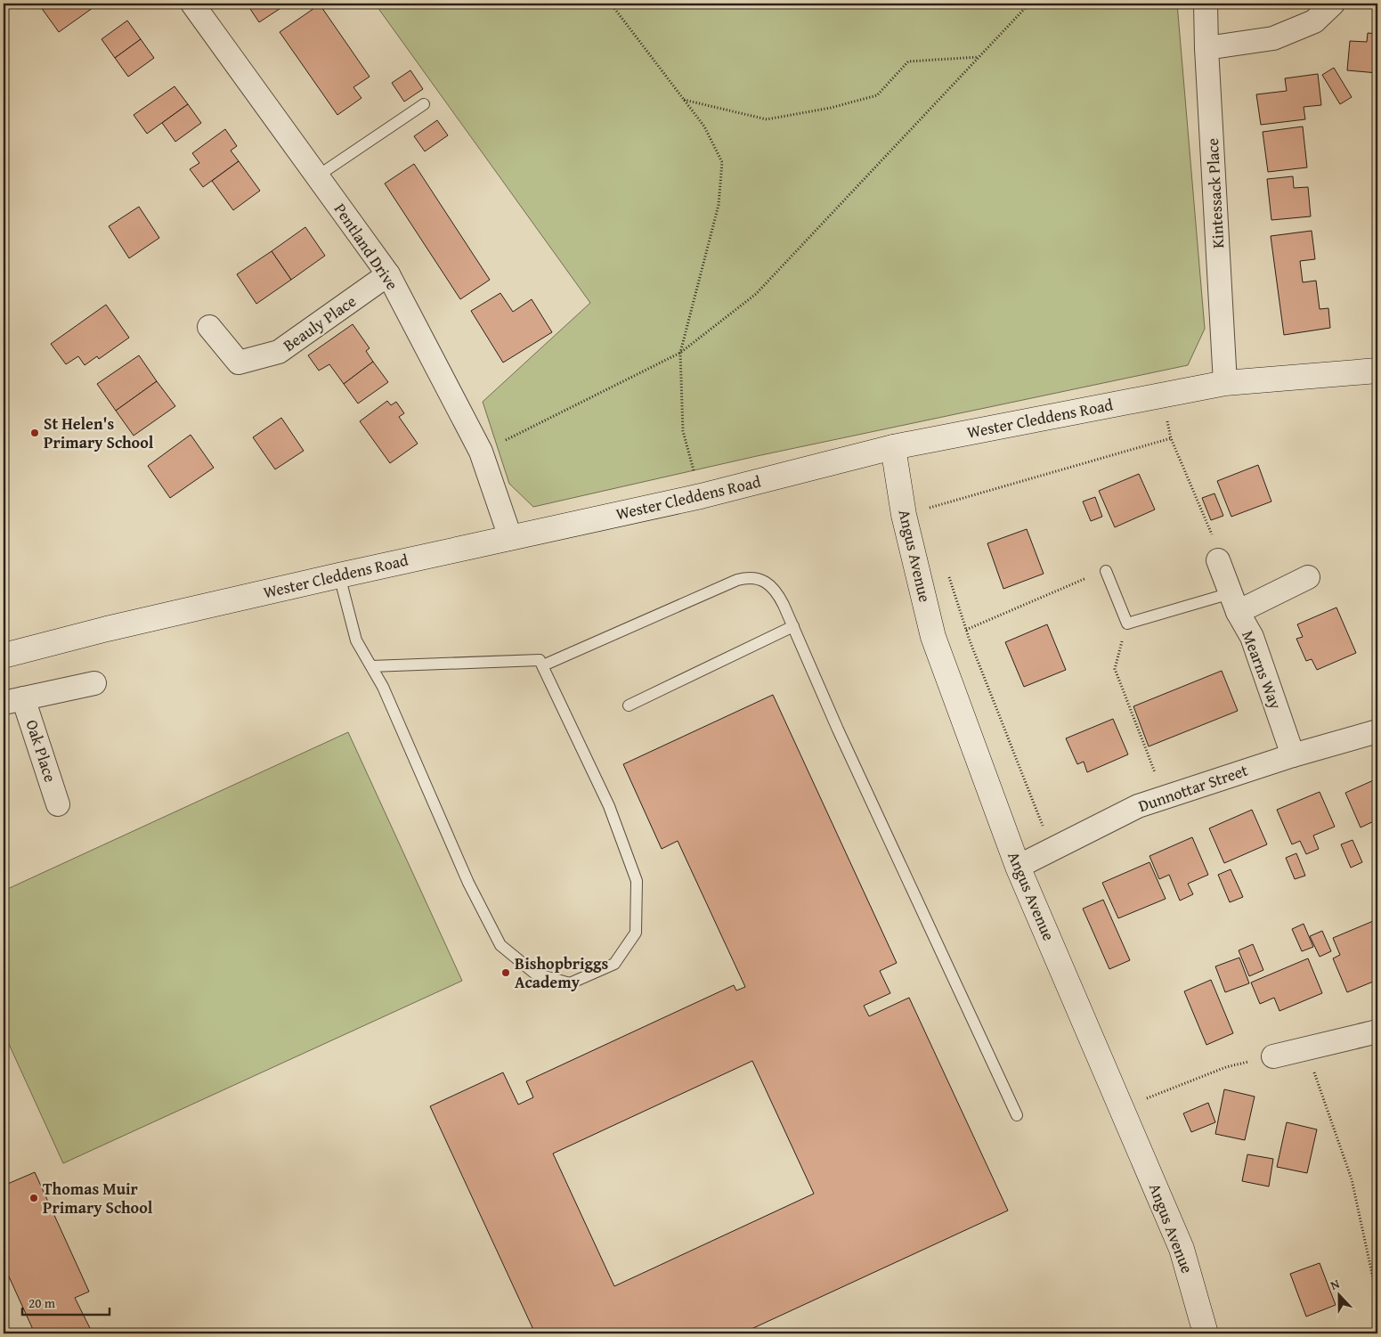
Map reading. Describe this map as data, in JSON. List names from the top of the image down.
{
  "streets": {
    "street": [
      "Kintessack Place",
      "Pentland Drive",
      "Beauly Place",
      "Wester Cleddens Road",
      "Angus Avenue",
      "Mearns Way",
      "Oak Place",
      "Dunnottar Street"
    ]
  },
  "crossings": [
    ["Kintessack Place", "Wester Cleddens Road"],
    ["Pentland Drive", "Beauly Place"],
    ["Pentland Drive", "Wester Cleddens Road"],
    ["Wester Cleddens Road", "Angus Avenue"],
    ["Angus Avenue", "Dunnottar Street"],
    ["Mearns Way", "Dunnottar Street"]
  ],
  "places": ["St Helen's Primary School", "Bishopbriggs Academy", "Thomas Muir Primary School"],
  "scale_bar": "20 m",
  "north": "top"
}
